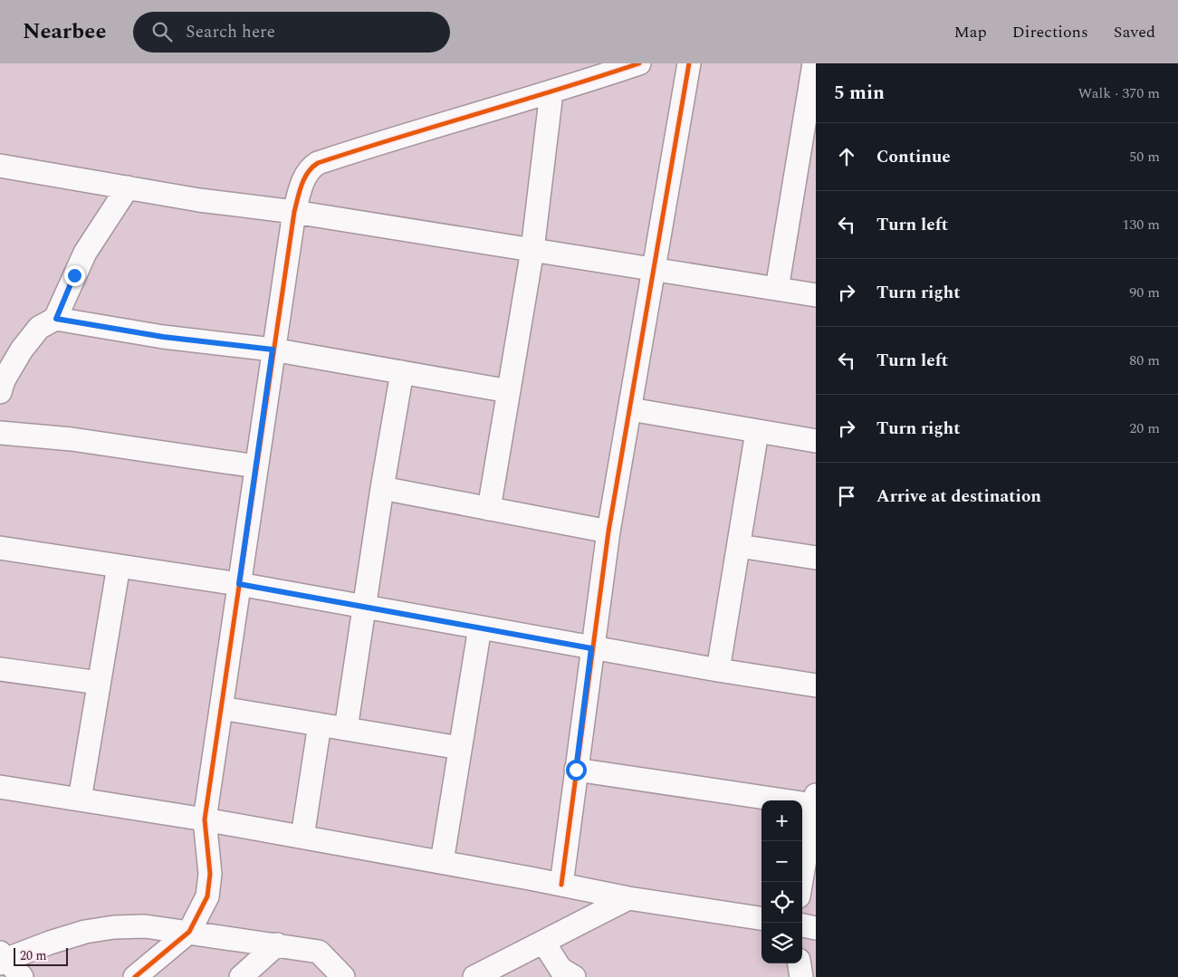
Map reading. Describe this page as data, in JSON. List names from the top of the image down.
{
  "scale_bar": "20 m",
  "page": {
    "header": "Nearbee",
    "search": "Search here",
    "nav": ["Map", "Directions", "Saved"],
    "heading": ["5 min", "Walk · 370 m"],
    "list": [
      ["Continue", "50 m"],
      ["Turn left", "130 m"],
      ["Turn right", "90 m"],
      ["Turn left", "80 m"],
      ["Turn right", "20 m"],
      "Arrive at destination"
    ],
    "map_buttons": ["+", "−"],
    "scale": "20 m"
  }
}
